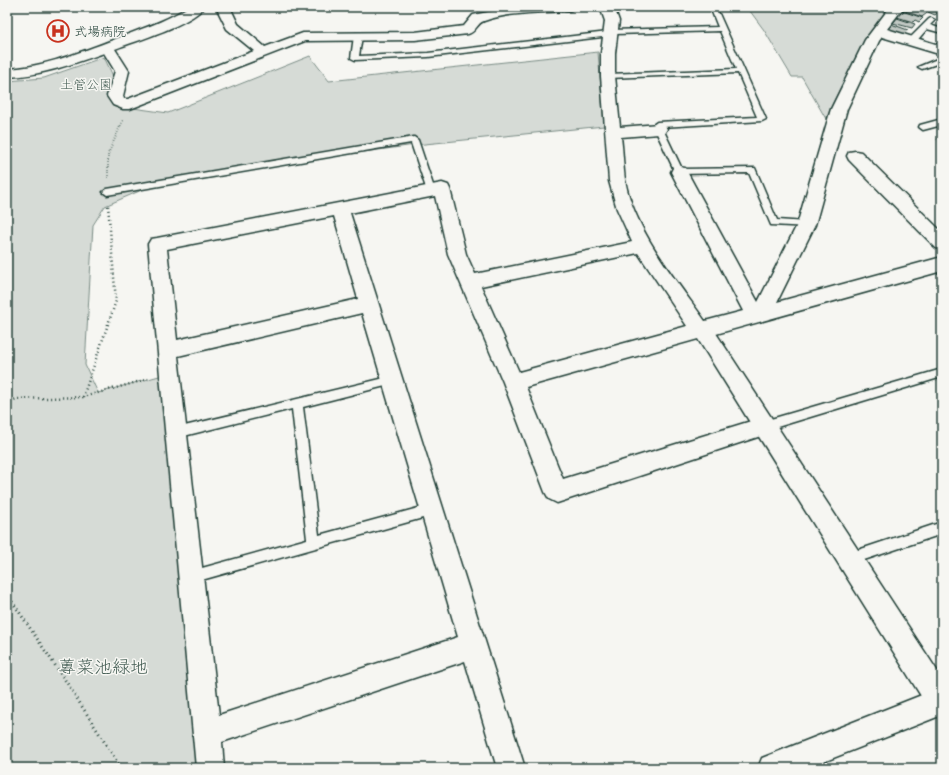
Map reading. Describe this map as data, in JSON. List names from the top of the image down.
{
  "parks": ["土管公園", "蓴菜池緑地"],
  "places": {
    "hospital": ["式場病院"]
  }
}
